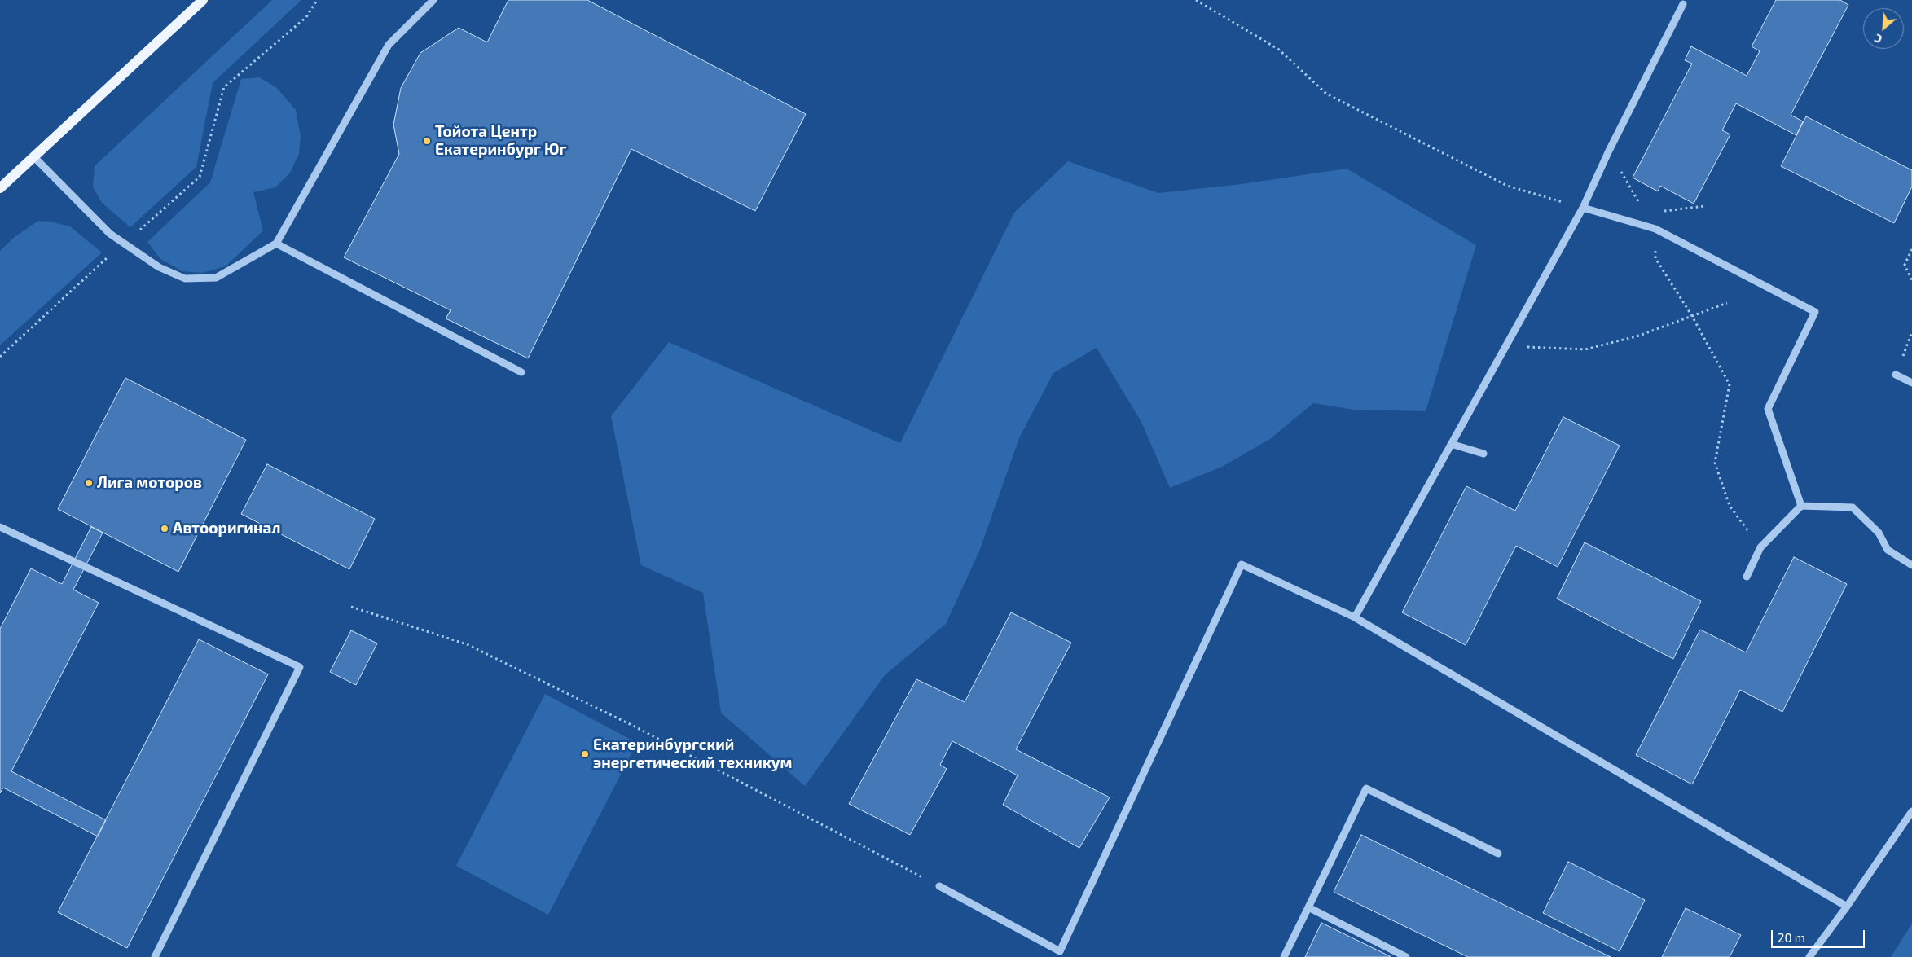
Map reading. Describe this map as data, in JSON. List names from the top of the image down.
{
  "places": [
    "Тойота Центр Екатеринбург Юг",
    "Лига моторов",
    "Автооригинал",
    "Екатеринбургский энергетический техникум"
  ],
  "scale_bar": "20 m",
  "north": "bottom left"
}
